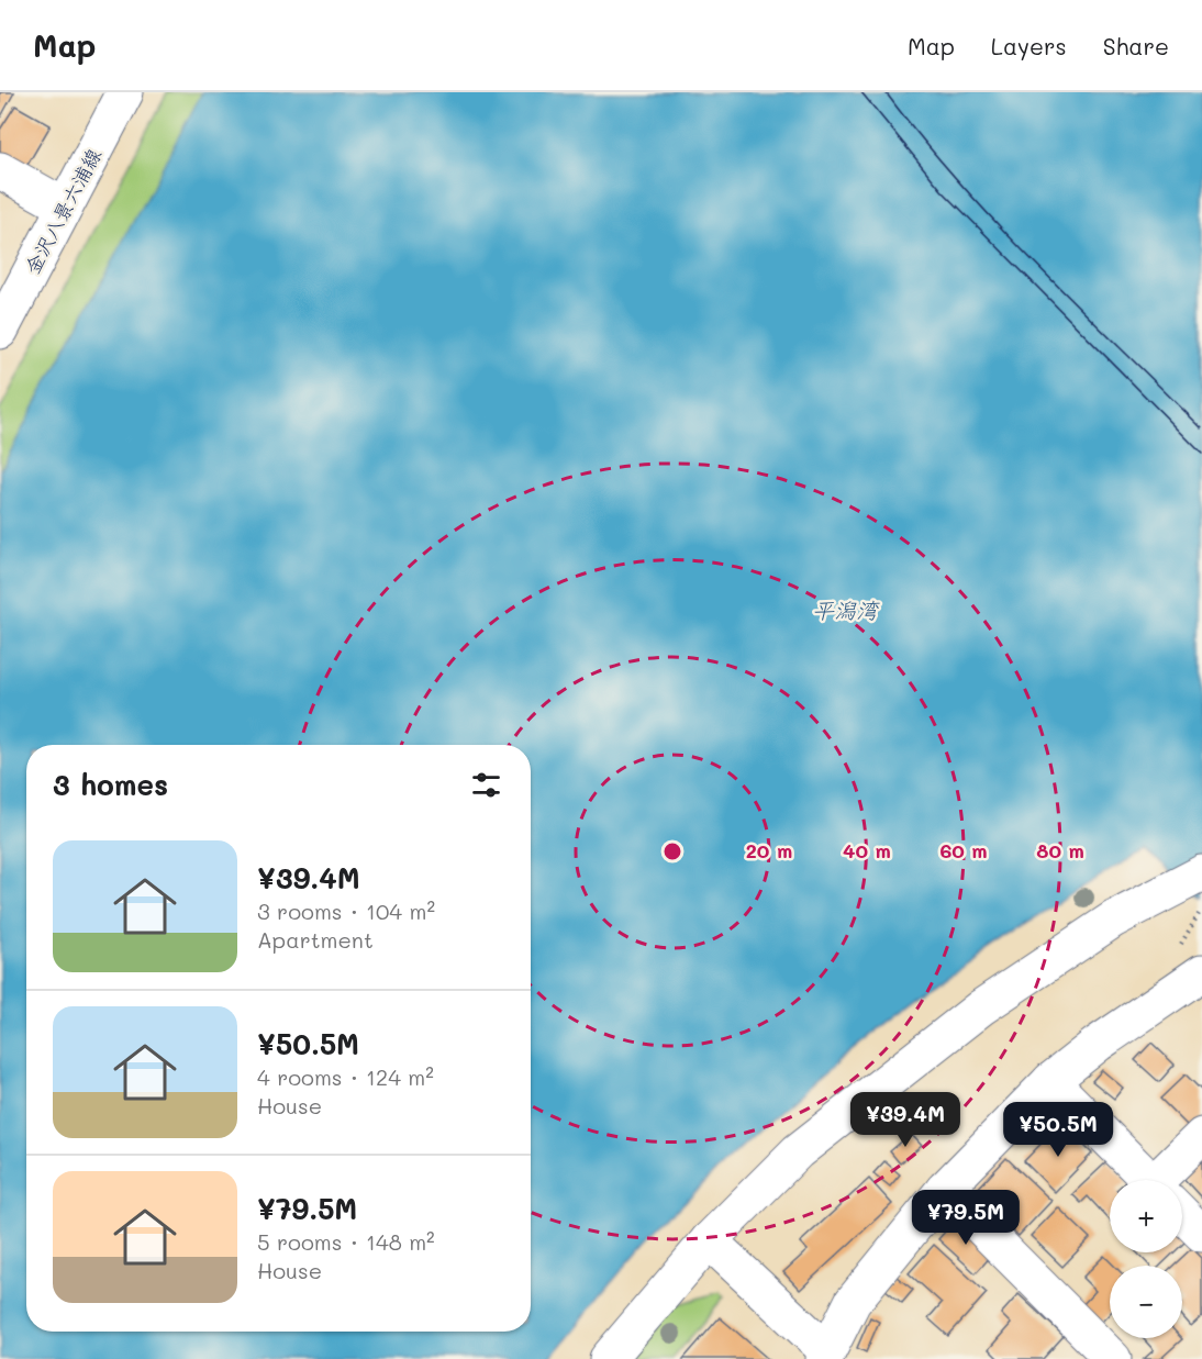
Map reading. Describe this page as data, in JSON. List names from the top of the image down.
{
  "streets": {
    "street": ["金沢八景六浦線"]
  },
  "water": ["平潟湾"],
  "page": {
    "header": "Map",
    "nav": ["Map", "Layers", "Share"],
    "heading": "3 homes",
    "list": [
      {
        "name": "¥39.4M",
        "note": "3 rooms · 104 m² · Apartment"
      },
      {
        "name": "¥50.5M",
        "note": "4 rooms · 124 m² · House"
      },
      {
        "name": "¥79.5M",
        "note": "5 rooms · 148 m² · House"
      }
    ],
    "price": ["¥39.4M", "¥50.5M", "¥79.5M"],
    "map_buttons": ["+", "−"]
  },
  "rings": [
    "20 m",
    "40 m",
    "60 m",
    "80 m"
  ]
}
